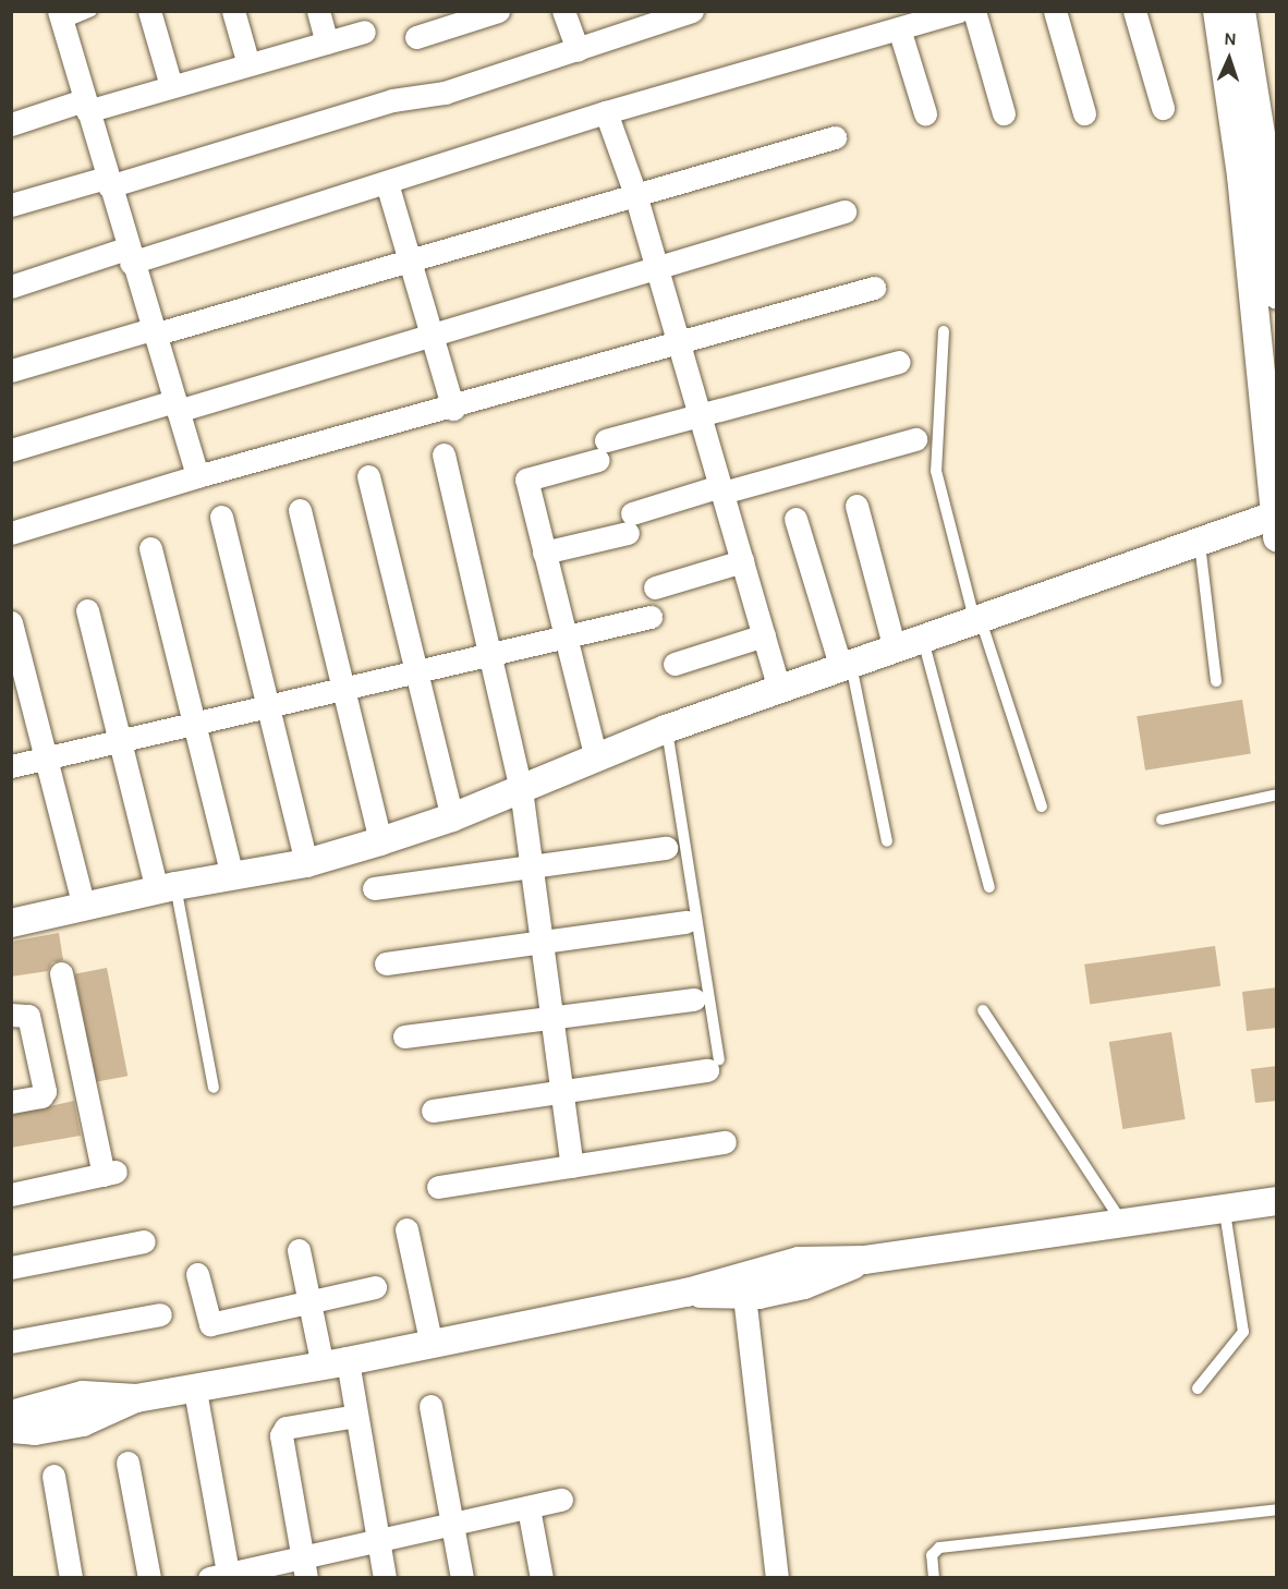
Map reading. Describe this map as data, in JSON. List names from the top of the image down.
{
  "north": "top"
}
